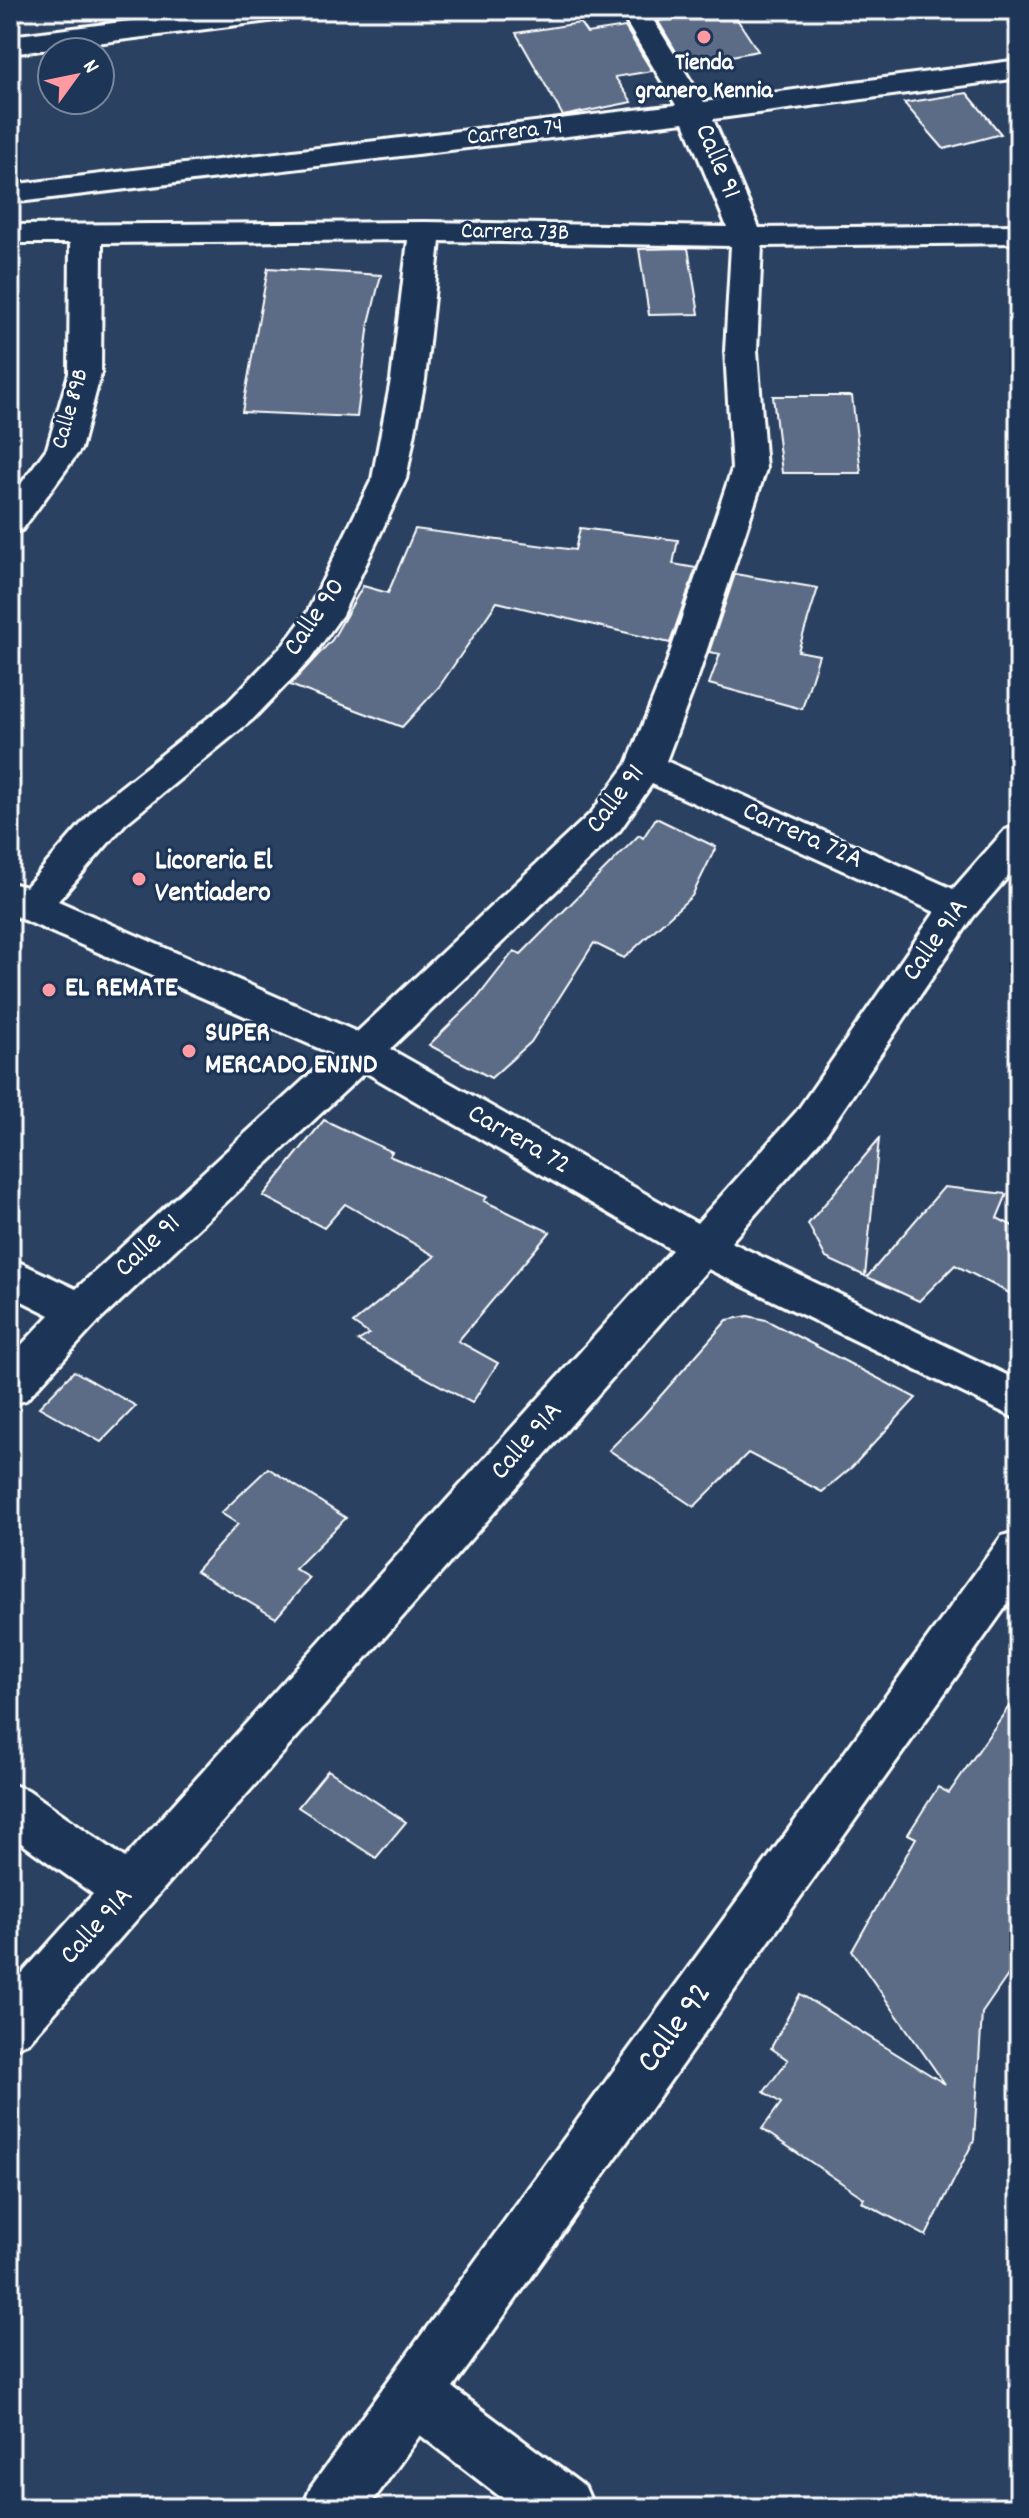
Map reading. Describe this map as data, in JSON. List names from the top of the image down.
{
  "streets": {
    "street": [
      "Carrera 74",
      "Calle 91",
      "Carrera 73B",
      "Calle 89B",
      "Calle 90",
      "Carrera 72A",
      "Calle 91A",
      "Carrera 72",
      "Calle 92"
    ]
  },
  "crossings": [
    ["Carrera 74", "Calle 91"],
    ["Calle 91", "Carrera 73B"],
    ["Calle 91", "Carrera 72A"],
    ["Calle 91", "Carrera 72"],
    ["Carrera 73B", "Calle 89B"],
    ["Carrera 73B", "Calle 90"],
    ["Calle 90", "Carrera 72"],
    ["Carrera 72A", "Calle 91A"],
    ["Calle 91A", "Carrera 72"]
  ],
  "places": [
    "Tienda granero Kennia",
    "Licoreria El Ventiadero",
    "EL REMATE",
    "SUPER MERCADO ENIND"
  ],
  "north": "top right"
}
